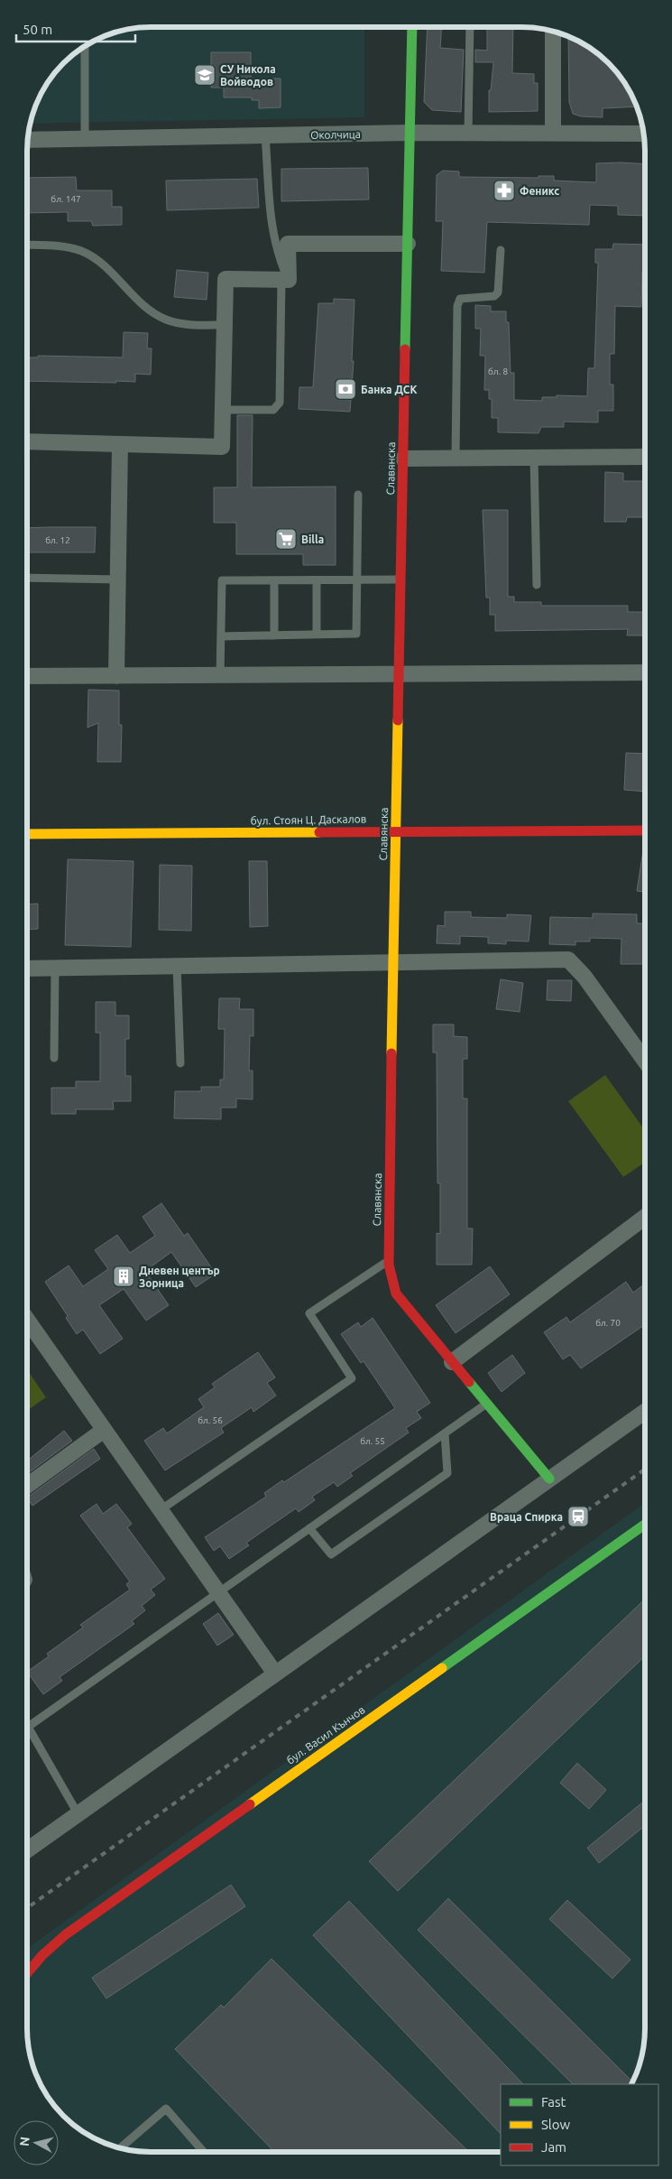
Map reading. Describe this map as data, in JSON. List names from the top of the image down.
{
  "streets": {
    "street": [
      "Околчица",
      "Славянска",
      "бул. Стоян Ц. Даскалов",
      "бул. Васил Кънчов"
    ]
  },
  "crossings": [
    ["Околчица", "Славянска"],
    ["Славянска", "бул. Стоян Ц. Даскалов"]
  ],
  "places": {
    "school or university": ["СУ Никола Войводов"],
    "pharmacy": ["Феникс"],
    "bank": ["Банка ДСК"],
    "supermarket": ["Billa"],
    "building": ["Дневен център Зорница"],
    "station": ["Враца Спирка"]
  },
  "house_numbers": [
    "бл. 147",
    "бл. 8",
    "бл. 12",
    "бл. 70",
    "бл. 56",
    "бл. 55"
  ],
  "legend": ["Fast", "Slow", "Jam"],
  "scale_bar": "50 m",
  "north": "left"
}
